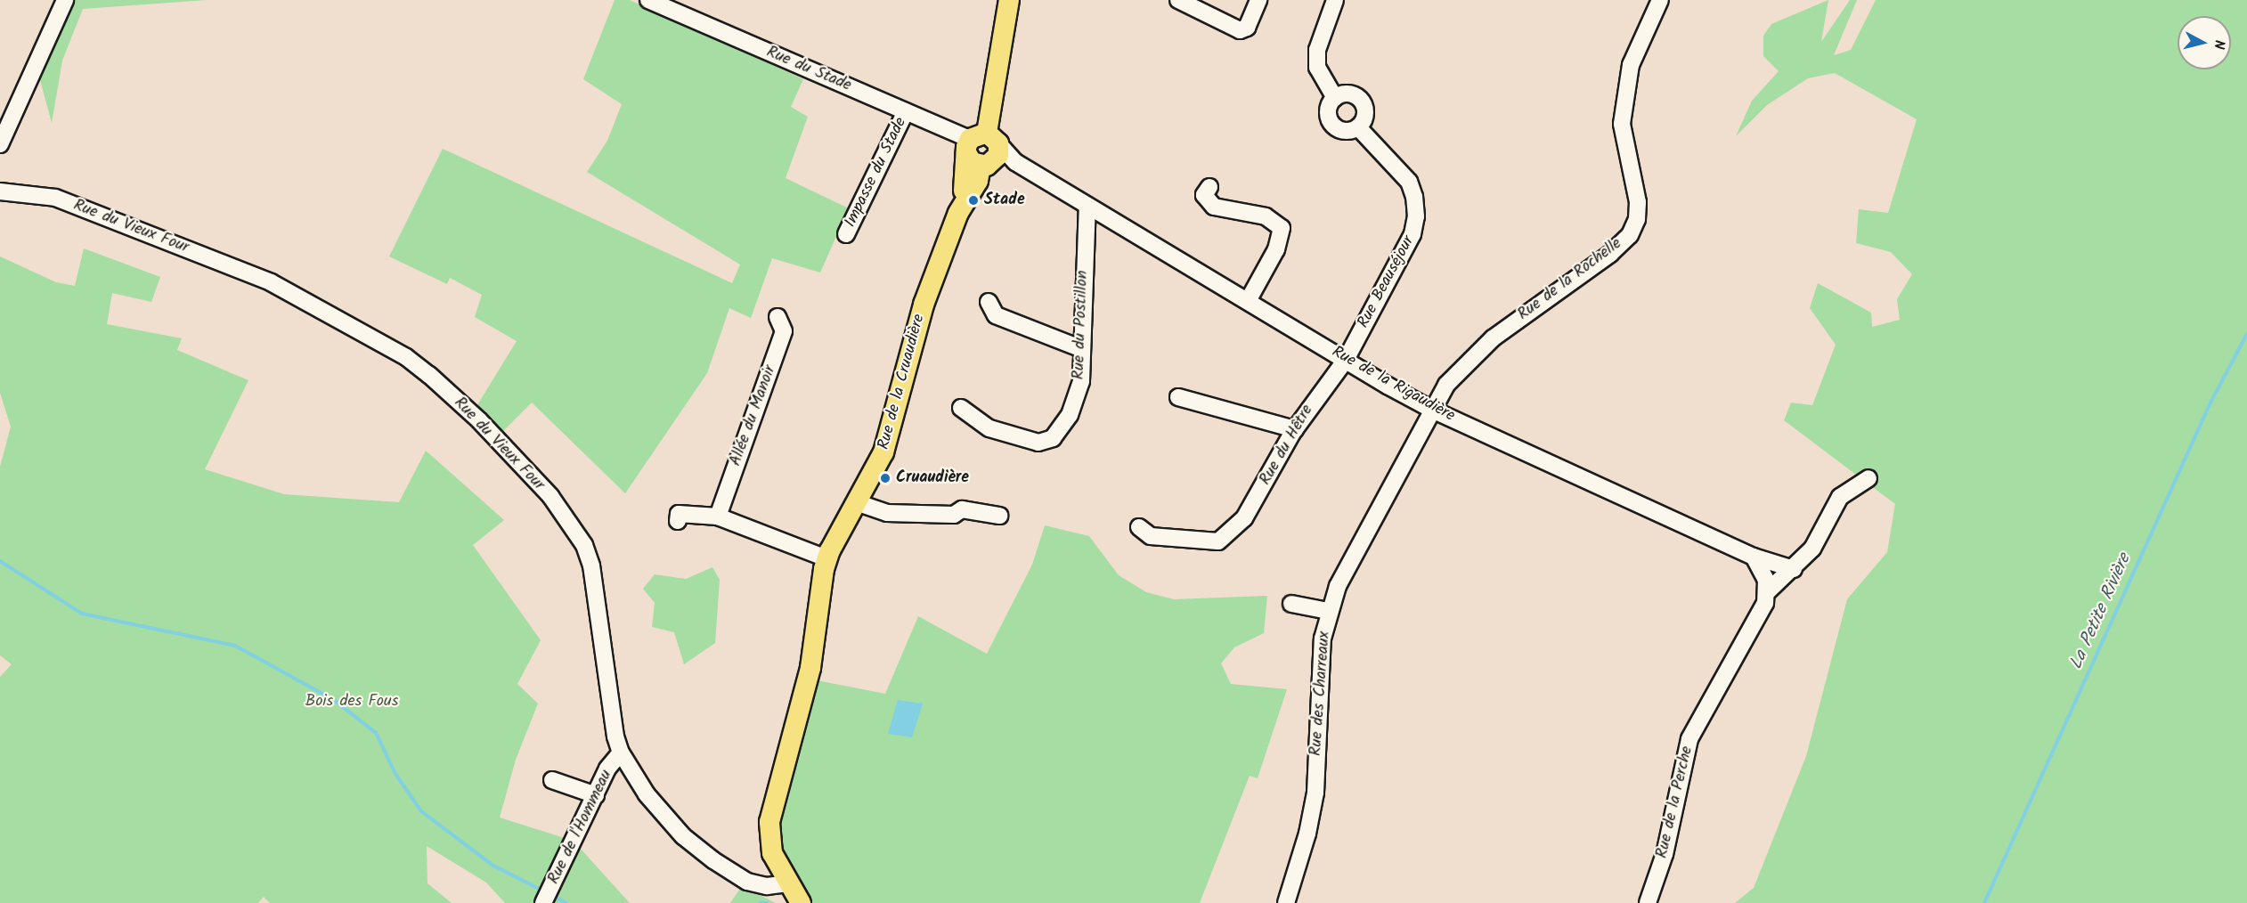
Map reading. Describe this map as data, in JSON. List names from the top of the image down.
{
  "streets": {
    "main road": ["Rue de la Cruaudière"],
    "street": [
      "Rue du Stade",
      "Impasse du Stade",
      "Rue du Vieux Four",
      "Rue de la Rochelle",
      "Rue Beauséjour",
      "Rue du Postillon",
      "Rue de la Rigaudière",
      "Allée du Manoir",
      "Rue du Hêtre",
      "Rue des Charreaux",
      "Rue de la Perche",
      "Rue de l'Hommeau"
    ]
  },
  "crossings": [
    ["Rue du Stade", "Impasse du Stade"],
    ["Rue du Stade", "Rue de la Cruaudière"],
    ["Rue du Stade", "Rue de la Rigaudière"],
    ["Rue du Vieux Four", "Rue de la Cruaudière"],
    ["Rue du Vieux Four", "Rue de l'Hommeau"],
    ["Rue de la Rochelle", "Rue de la Rigaudière"],
    ["Rue de la Rochelle", "Rue des Charreaux"],
    ["Rue Beauséjour", "Rue de la Rigaudière"],
    ["Rue Beauséjour", "Rue du Hêtre"],
    ["Rue du Postillon", "Rue de la Rigaudière"],
    ["Rue de la Cruaudière", "Rue de la Rigaudière"],
    ["Rue de la Rigaudière", "Rue du Hêtre"],
    ["Rue de la Rigaudière", "Rue des Charreaux"]
  ],
  "water": ["La Petite Rivière"],
  "parks": ["Bois des Fous"],
  "places": ["Stade", "Cruaudière"],
  "north": "right"
}
